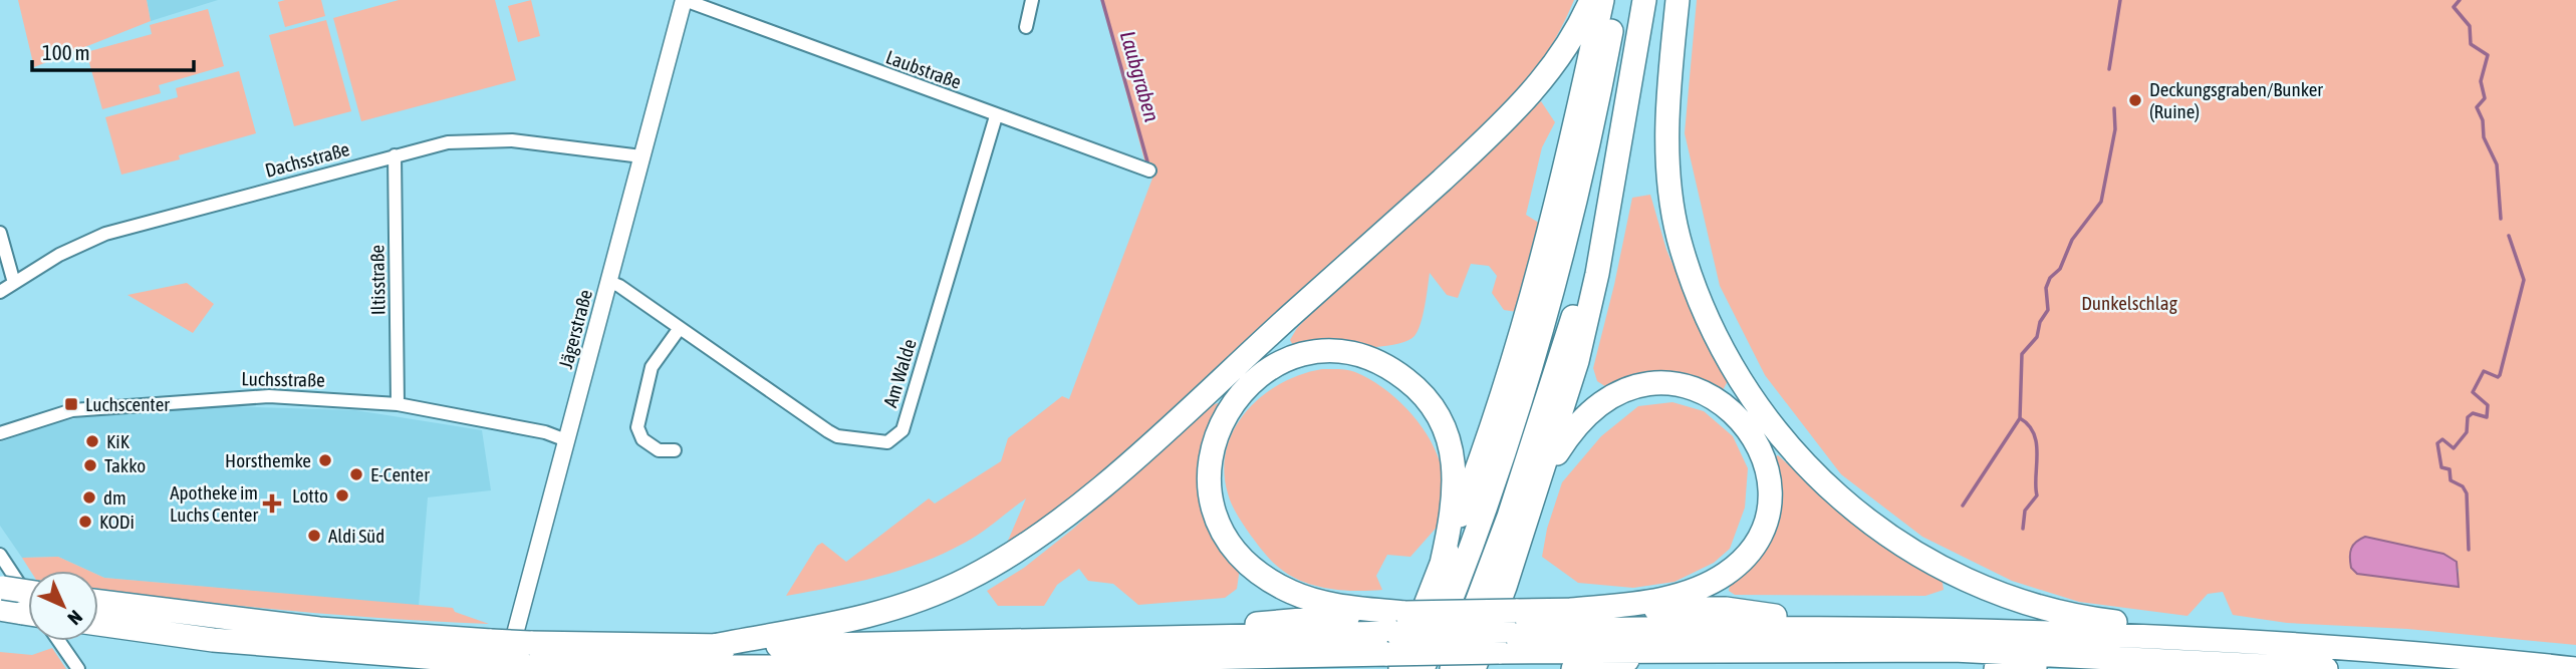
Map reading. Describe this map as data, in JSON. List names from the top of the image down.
{
  "streets": {
    "street": [
      "Laubstraße",
      "Dachsstraße",
      "Iltisstraße",
      "Jägerstraße",
      "Am Walde",
      "Luchsstraße"
    ]
  },
  "crossings": [
    ["Laubstraße", "Jägerstraße"],
    ["Laubstraße", "Am Walde"],
    ["Dachsstraße", "Iltisstraße"],
    ["Dachsstraße", "Jägerstraße"],
    ["Iltisstraße", "Luchsstraße"],
    ["Jägerstraße", "Am Walde"],
    ["Jägerstraße", "Luchsstraße"]
  ],
  "water": ["Laubgraben"],
  "parks": ["Dunkelschlag"],
  "places": {
    "other": [
      "Deckungsgraben/Bunker (Ruine)",
      "KiK",
      "Horsthemke",
      "Takko",
      "E-Center",
      "Lotto",
      "dm",
      "KODi",
      "Aldi Süd"
    ],
    "transit": ["Luchscenter"],
    "health": ["Apotheke im Luchs Center"]
  },
  "scale_bar": "100 m",
  "north": "bottom right"
}
